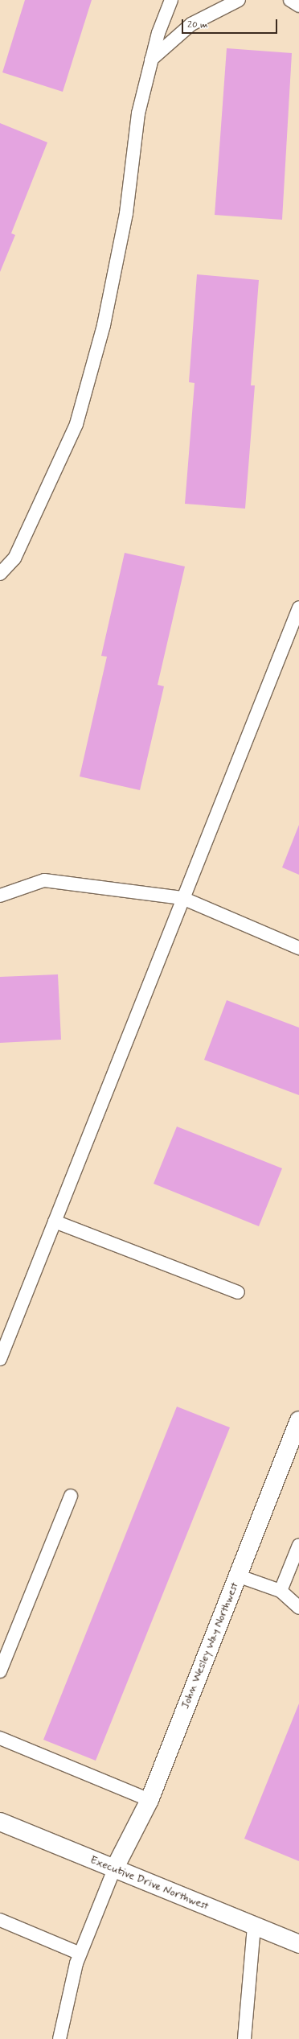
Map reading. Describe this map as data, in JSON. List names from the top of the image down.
{
  "streets": {
    "street": ["John Wesley Way Northwest", "Executive Drive Northwest"]
  },
  "crossings": [
    ["John Wesley Way Northwest", "Executive Drive Northwest"]
  ],
  "scale_bar": "20 m"
}
